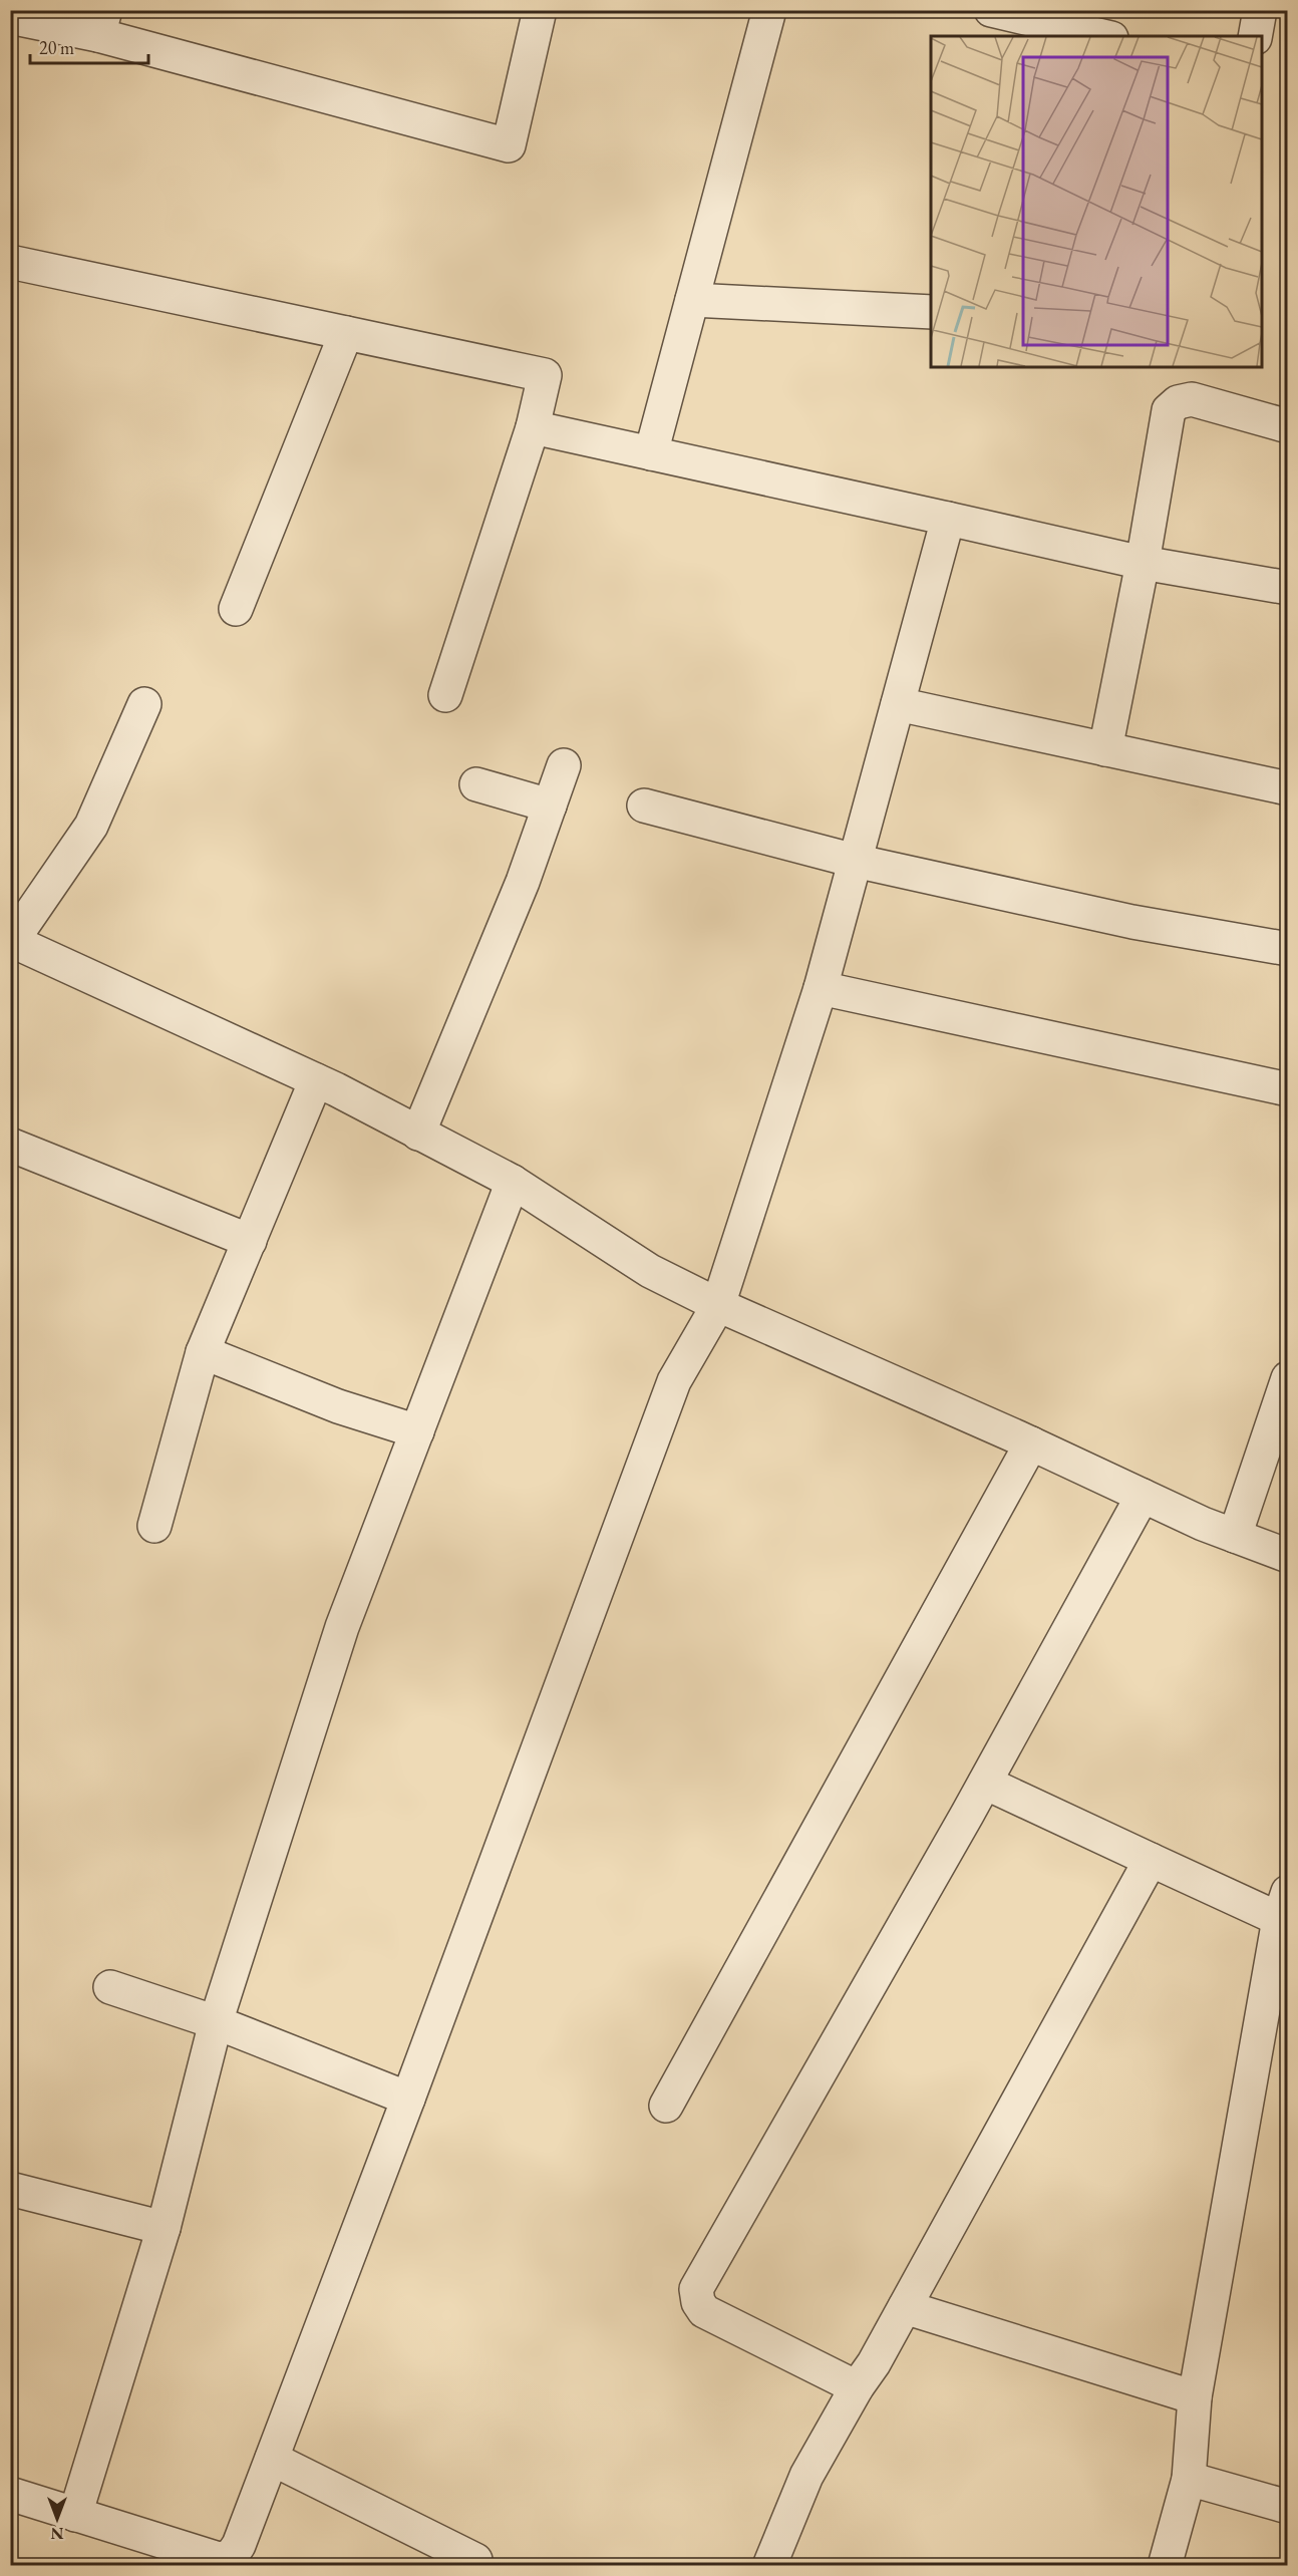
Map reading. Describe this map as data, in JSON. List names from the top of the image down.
{
  "scale_bar": "20 m",
  "north": "bottom"
}
